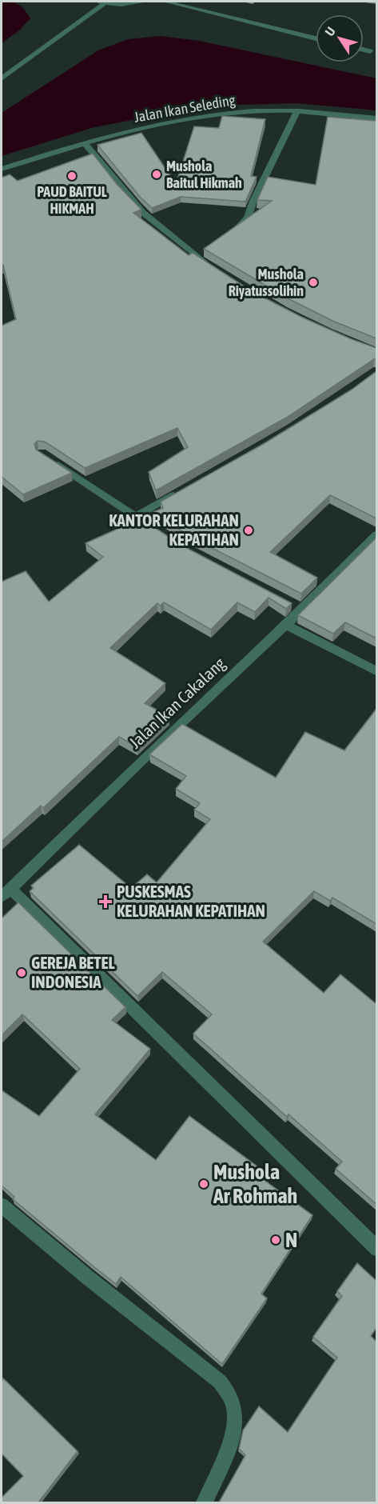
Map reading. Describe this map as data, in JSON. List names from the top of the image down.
{
  "streets": {
    "street": ["Jalan Ikan Seleding", "Jalan Ikan Cakalang"]
  },
  "places": {
    "other": [
      "Mushola Baitul Hikmah",
      "PAUD BAITUL HIKMAH",
      "Mushola Riyatussolihin",
      "KANTOR KELURAHAN KEPATIHAN",
      "GEREJA BETEL INDONESIA",
      "Mushola Ar Rohmah",
      "N"
    ],
    "health": ["PUSKESMAS KELURAHAN KEPATIHAN"]
  },
  "north": "top left"
}
